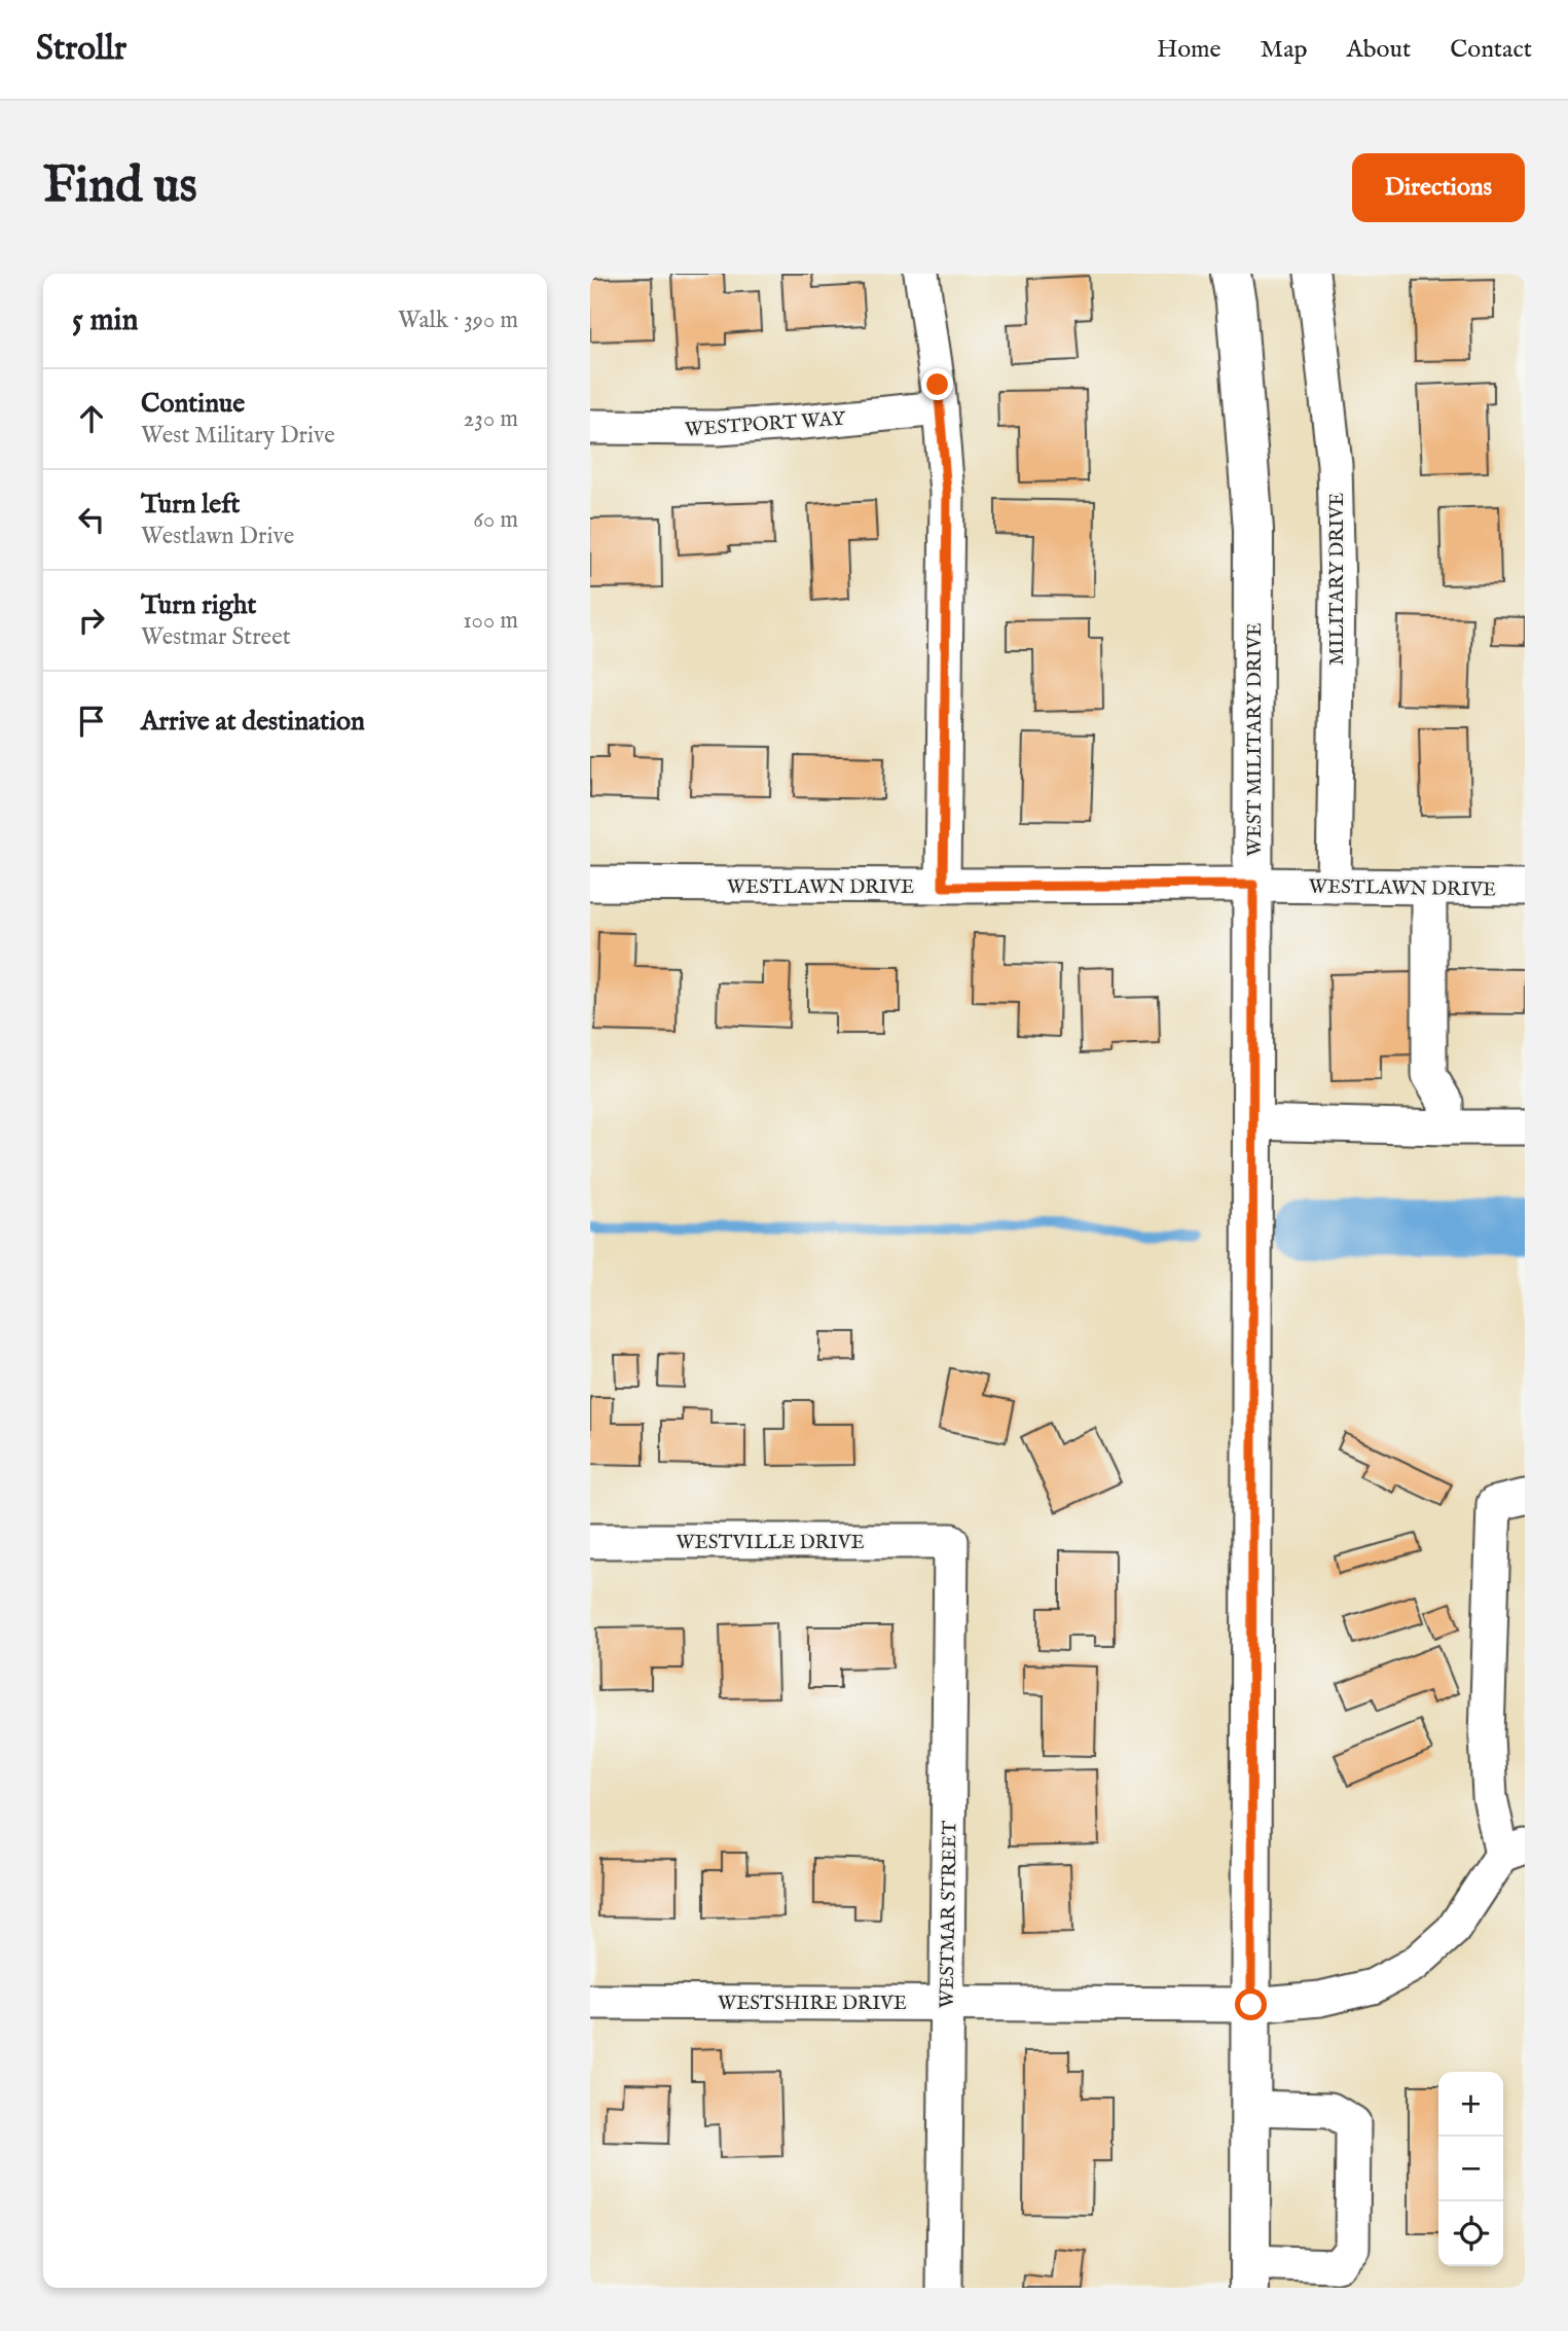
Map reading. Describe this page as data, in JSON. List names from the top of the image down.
{
  "streets": {
    "main road": ["WEST MILITARY DRIVE"],
    "street": [
      "WESTPORT WAY",
      "MILITARY DRIVE",
      "WESTLAWN DRIVE",
      "WESTVILLE DRIVE",
      "WESTMAR STREET",
      "WESTSHIRE DRIVE"
    ]
  },
  "crossings": [
    ["MILITARY DRIVE", "WESTLAWN DRIVE"],
    ["WEST MILITARY DRIVE", "WESTLAWN DRIVE"],
    ["WEST MILITARY DRIVE", "WESTSHIRE DRIVE"],
    ["WESTVILLE DRIVE", "WESTMAR STREET"],
    ["WESTMAR STREET", "WESTSHIRE DRIVE"]
  ],
  "page": {
    "header": "Strollr",
    "nav": [
      "Home",
      "Map",
      "About",
      "Contact"
    ],
    "buttons": "Directions",
    "title": "Find us",
    "heading": ["5 min", "Walk · 390 m"],
    "list": [
      ["Continue", "West Military Drive", "230 m"],
      ["Turn left", "Westlawn Drive", "60 m"],
      ["Turn right", "Westmar Street", "100 m"],
      "Arrive at destination"
    ],
    "map_buttons": ["+", "−"]
  }
}
